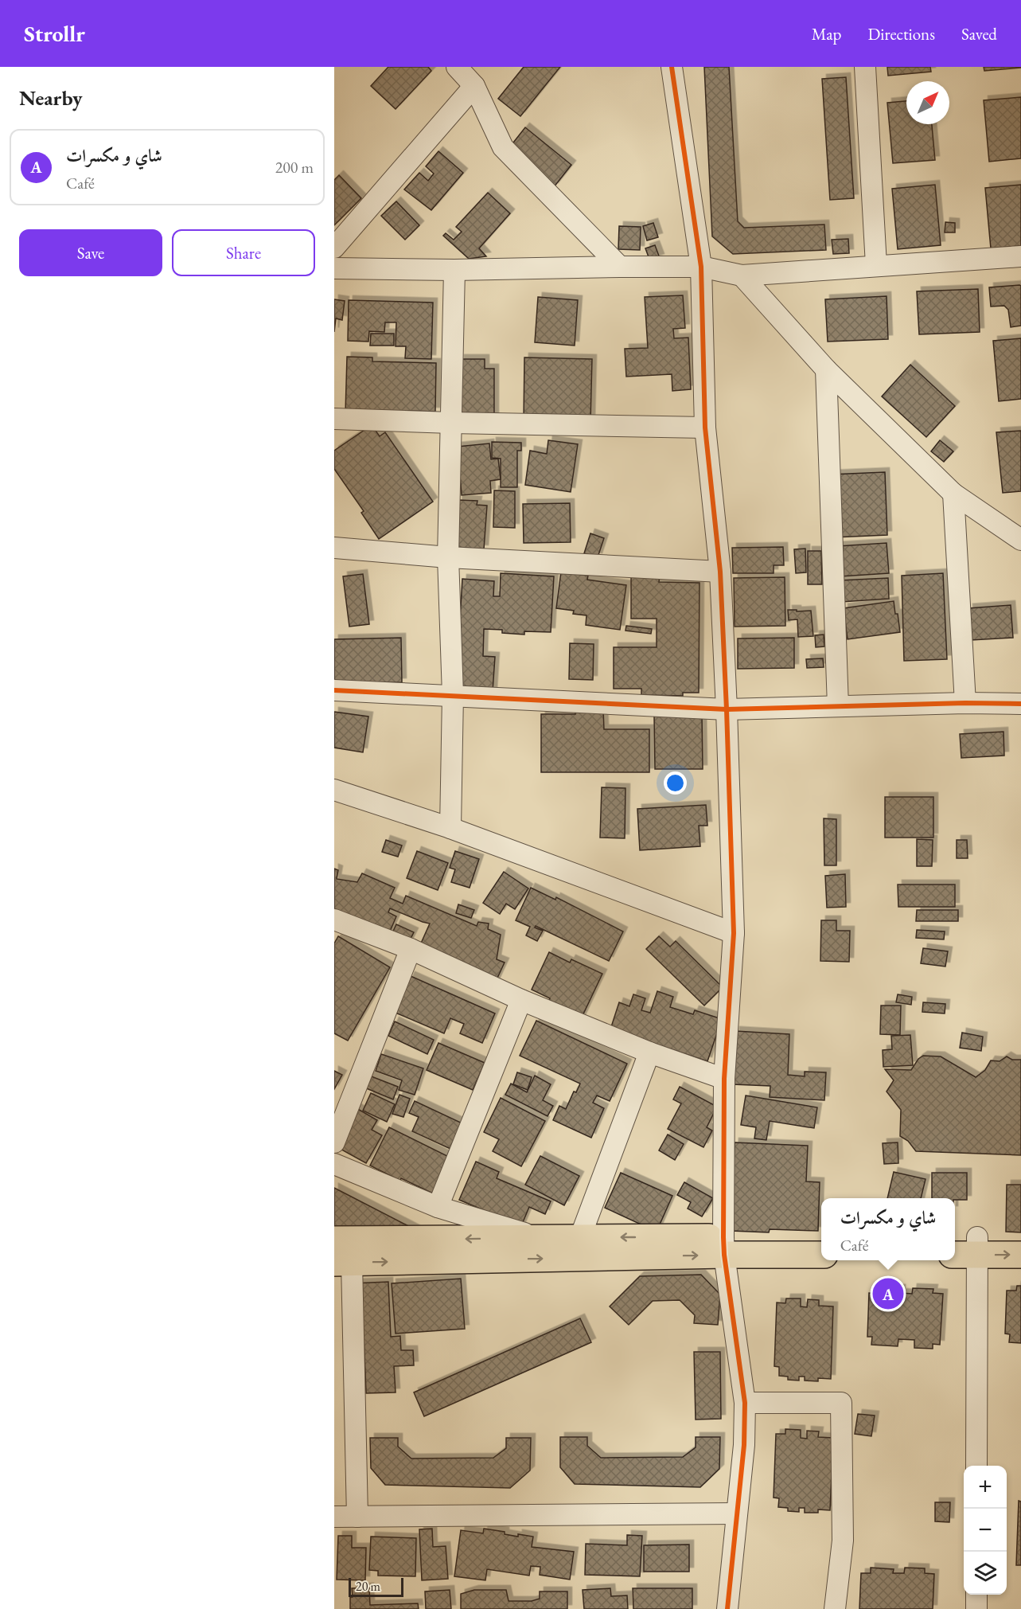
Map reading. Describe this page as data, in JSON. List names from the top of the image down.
{
  "scale_bar": "20 m",
  "north": "top right",
  "page": {
    "header": "Strollr",
    "nav": ["Map", "Directions", "Saved"],
    "heading": "Nearby",
    "list": [
      {
        "mark": "A",
        "name": "شاي و مكسرات",
        "note": "Café",
        "value": "200 m"
      }
    ],
    "buttons": ["Save", "Share"],
    "popup": ["شاي و مكسرات", "Café"],
    "pins": "A",
    "map_buttons": ["+", "−"],
    "scale": "20 m"
  }
}
